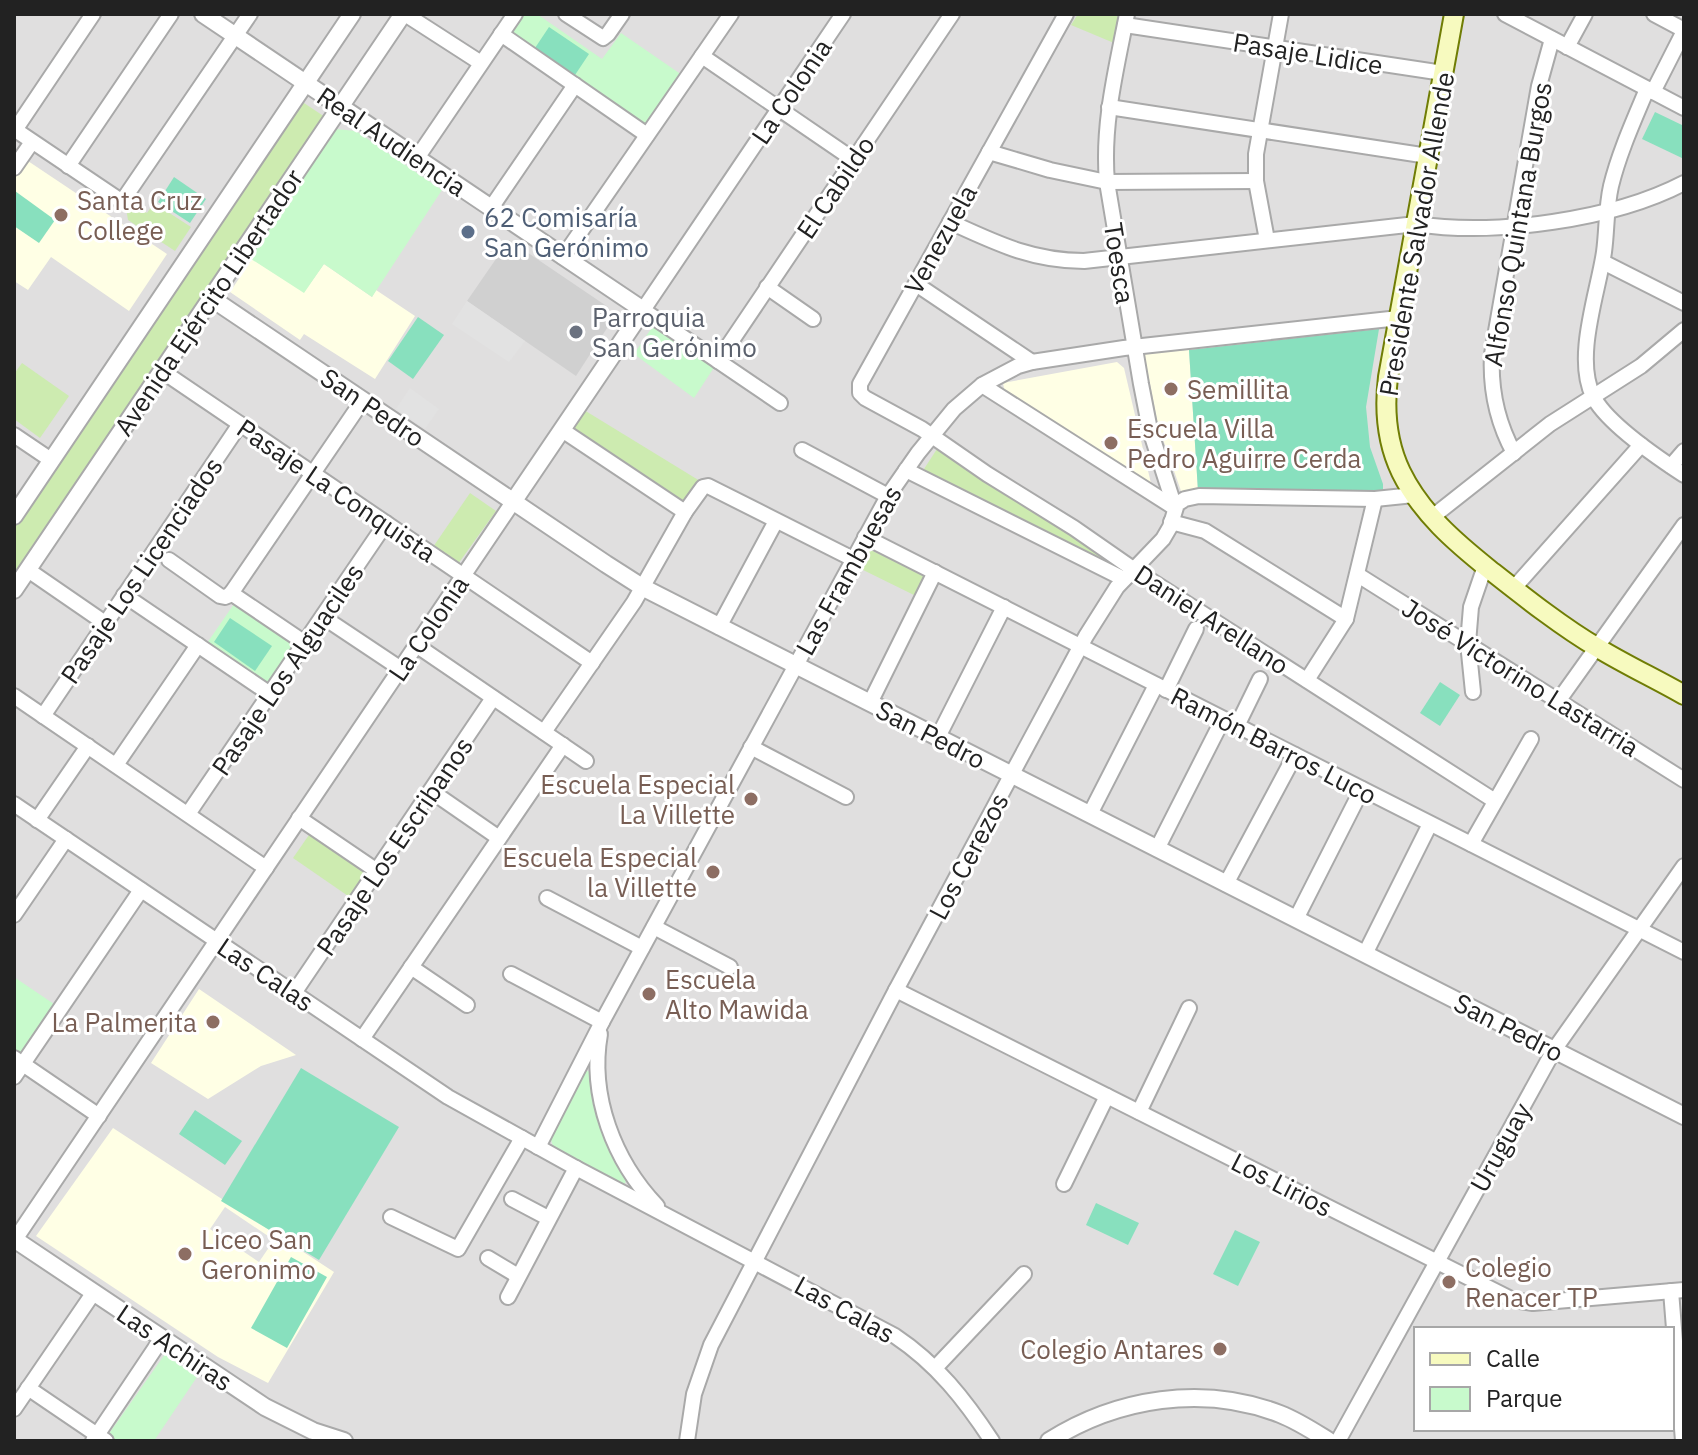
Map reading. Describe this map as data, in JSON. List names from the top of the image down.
{
  "streets": {
    "main road": ["Presidente Salvador Allende"],
    "street": [
      "Pasaje Lidice",
      "La Colonia",
      "Real Audiencia",
      "El Cabildo",
      "Alfonso Quintana Burgos",
      "Venezuela",
      "Toesca",
      "Avenida Ejército Libertador",
      "San Pedro",
      "Pasaje La Conquista",
      "Pasaje Los Licenciados",
      "Las Frambuesas",
      "Daniel Arellano",
      "Pasaje Los Alguaciles",
      "José Victorino Lastarria",
      "Ramón Barros Luco",
      "Pasaje Los Escribanos",
      "Los Cerezos",
      "Las Calas",
      "Uruguay",
      "Los Lirios",
      "Las Achiras"
    ]
  },
  "crossings": [
    ["Pasaje Lidice", "Presidente Salvador Allende"],
    ["Pasaje Lidice", "Toesca"],
    ["La Colonia", "Real Audiencia"],
    ["La Colonia", "San Pedro"],
    ["La Colonia", "Pasaje La Conquista"],
    ["La Colonia", "Las Calas"],
    ["La Colonia", "Las Achiras"],
    ["Real Audiencia", "El Cabildo"],
    ["Real Audiencia", "Avenida Ejército Libertador"],
    ["Presidente Salvador Allende", "Las Frambuesas"],
    ["Venezuela", "Las Frambuesas"],
    ["Venezuela", "Daniel Arellano"],
    ["Toesca", "Las Frambuesas"],
    ["Toesca", "Los Cerezos"],
    ["Avenida Ejército Libertador", "San Pedro"],
    ["Avenida Ejército Libertador", "Pasaje La Conquista"],
    ["San Pedro", "Las Frambuesas"],
    ["San Pedro", "Los Cerezos"],
    ["San Pedro", "Uruguay"],
    ["Pasaje La Conquista", "Pasaje Los Licenciados"],
    ["Pasaje La Conquista", "Pasaje Los Alguaciles"],
    ["Las Frambuesas", "Daniel Arellano"],
    ["Las Frambuesas", "Ramón Barros Luco"],
    ["Las Frambuesas", "Las Calas"],
    ["Daniel Arellano", "Los Cerezos"],
    ["Ramón Barros Luco", "Los Cerezos"],
    ["Ramón Barros Luco", "Uruguay"],
    ["Pasaje Los Escribanos", "Las Calas"],
    ["Los Cerezos", "Las Calas"],
    ["Los Cerezos", "Los Lirios"],
    ["Uruguay", "Los Lirios"]
  ],
  "places": [
    "Santa Cruz College",
    "62 Comisaría San Gerónimo",
    "Parroquia San Gerónimo",
    "Semillita",
    "Escuela Villa Pedro Aguirre Cerda",
    "Escuela Especial La Villette",
    "Escuela Especial la Villette",
    "Escuela Alto Mawida",
    "La Palmerita",
    "Liceo San Geronimo",
    "Colegio Renacer TP",
    "Colegio Antares"
  ],
  "legend": ["Calle", "Parque"]
}
